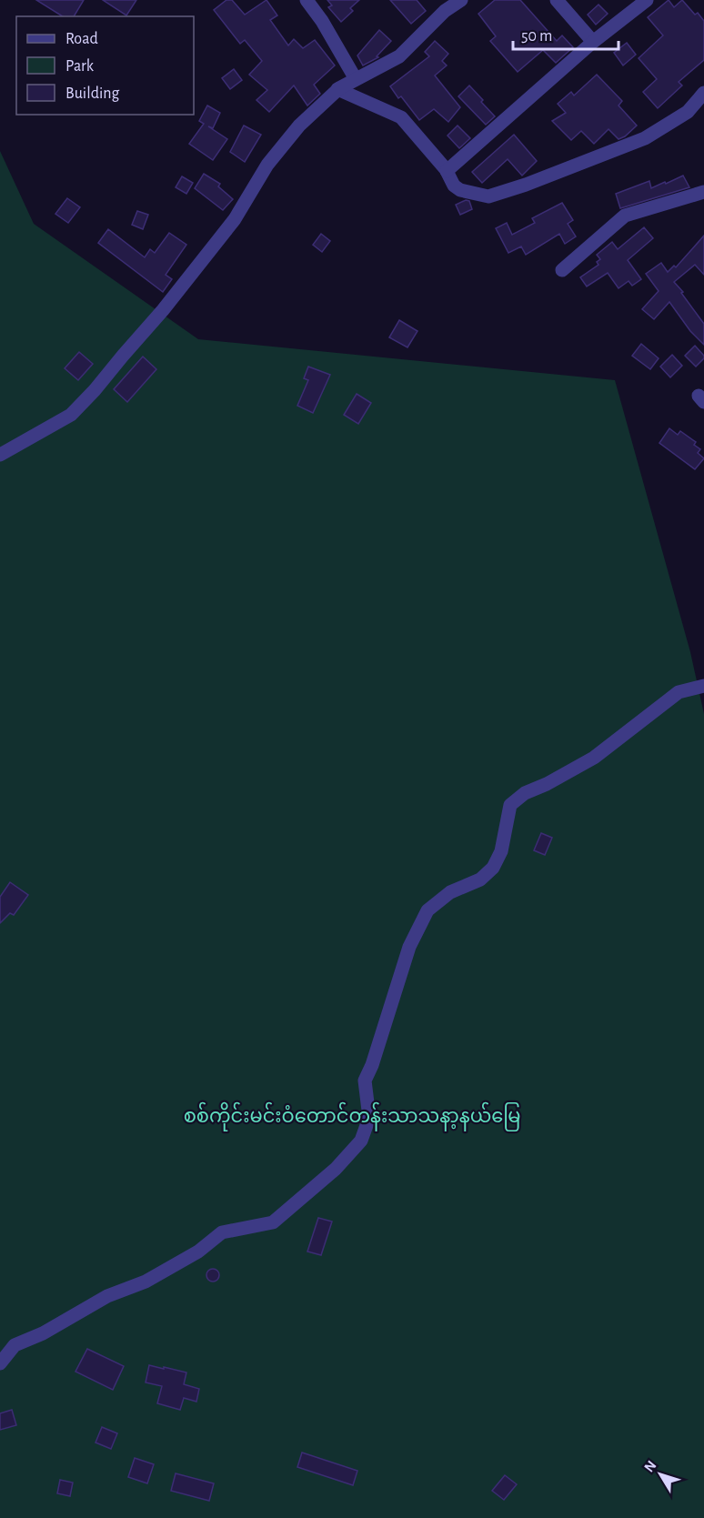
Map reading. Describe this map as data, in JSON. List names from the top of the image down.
{
  "parks": ["စစ်ကိုင်းမင်းဝံတောင်တန်းသာသနာ့နယ်မြေ"],
  "legend": ["Road", "Park", "Building"],
  "scale_bar": "50 m",
  "north": "top left"
}
